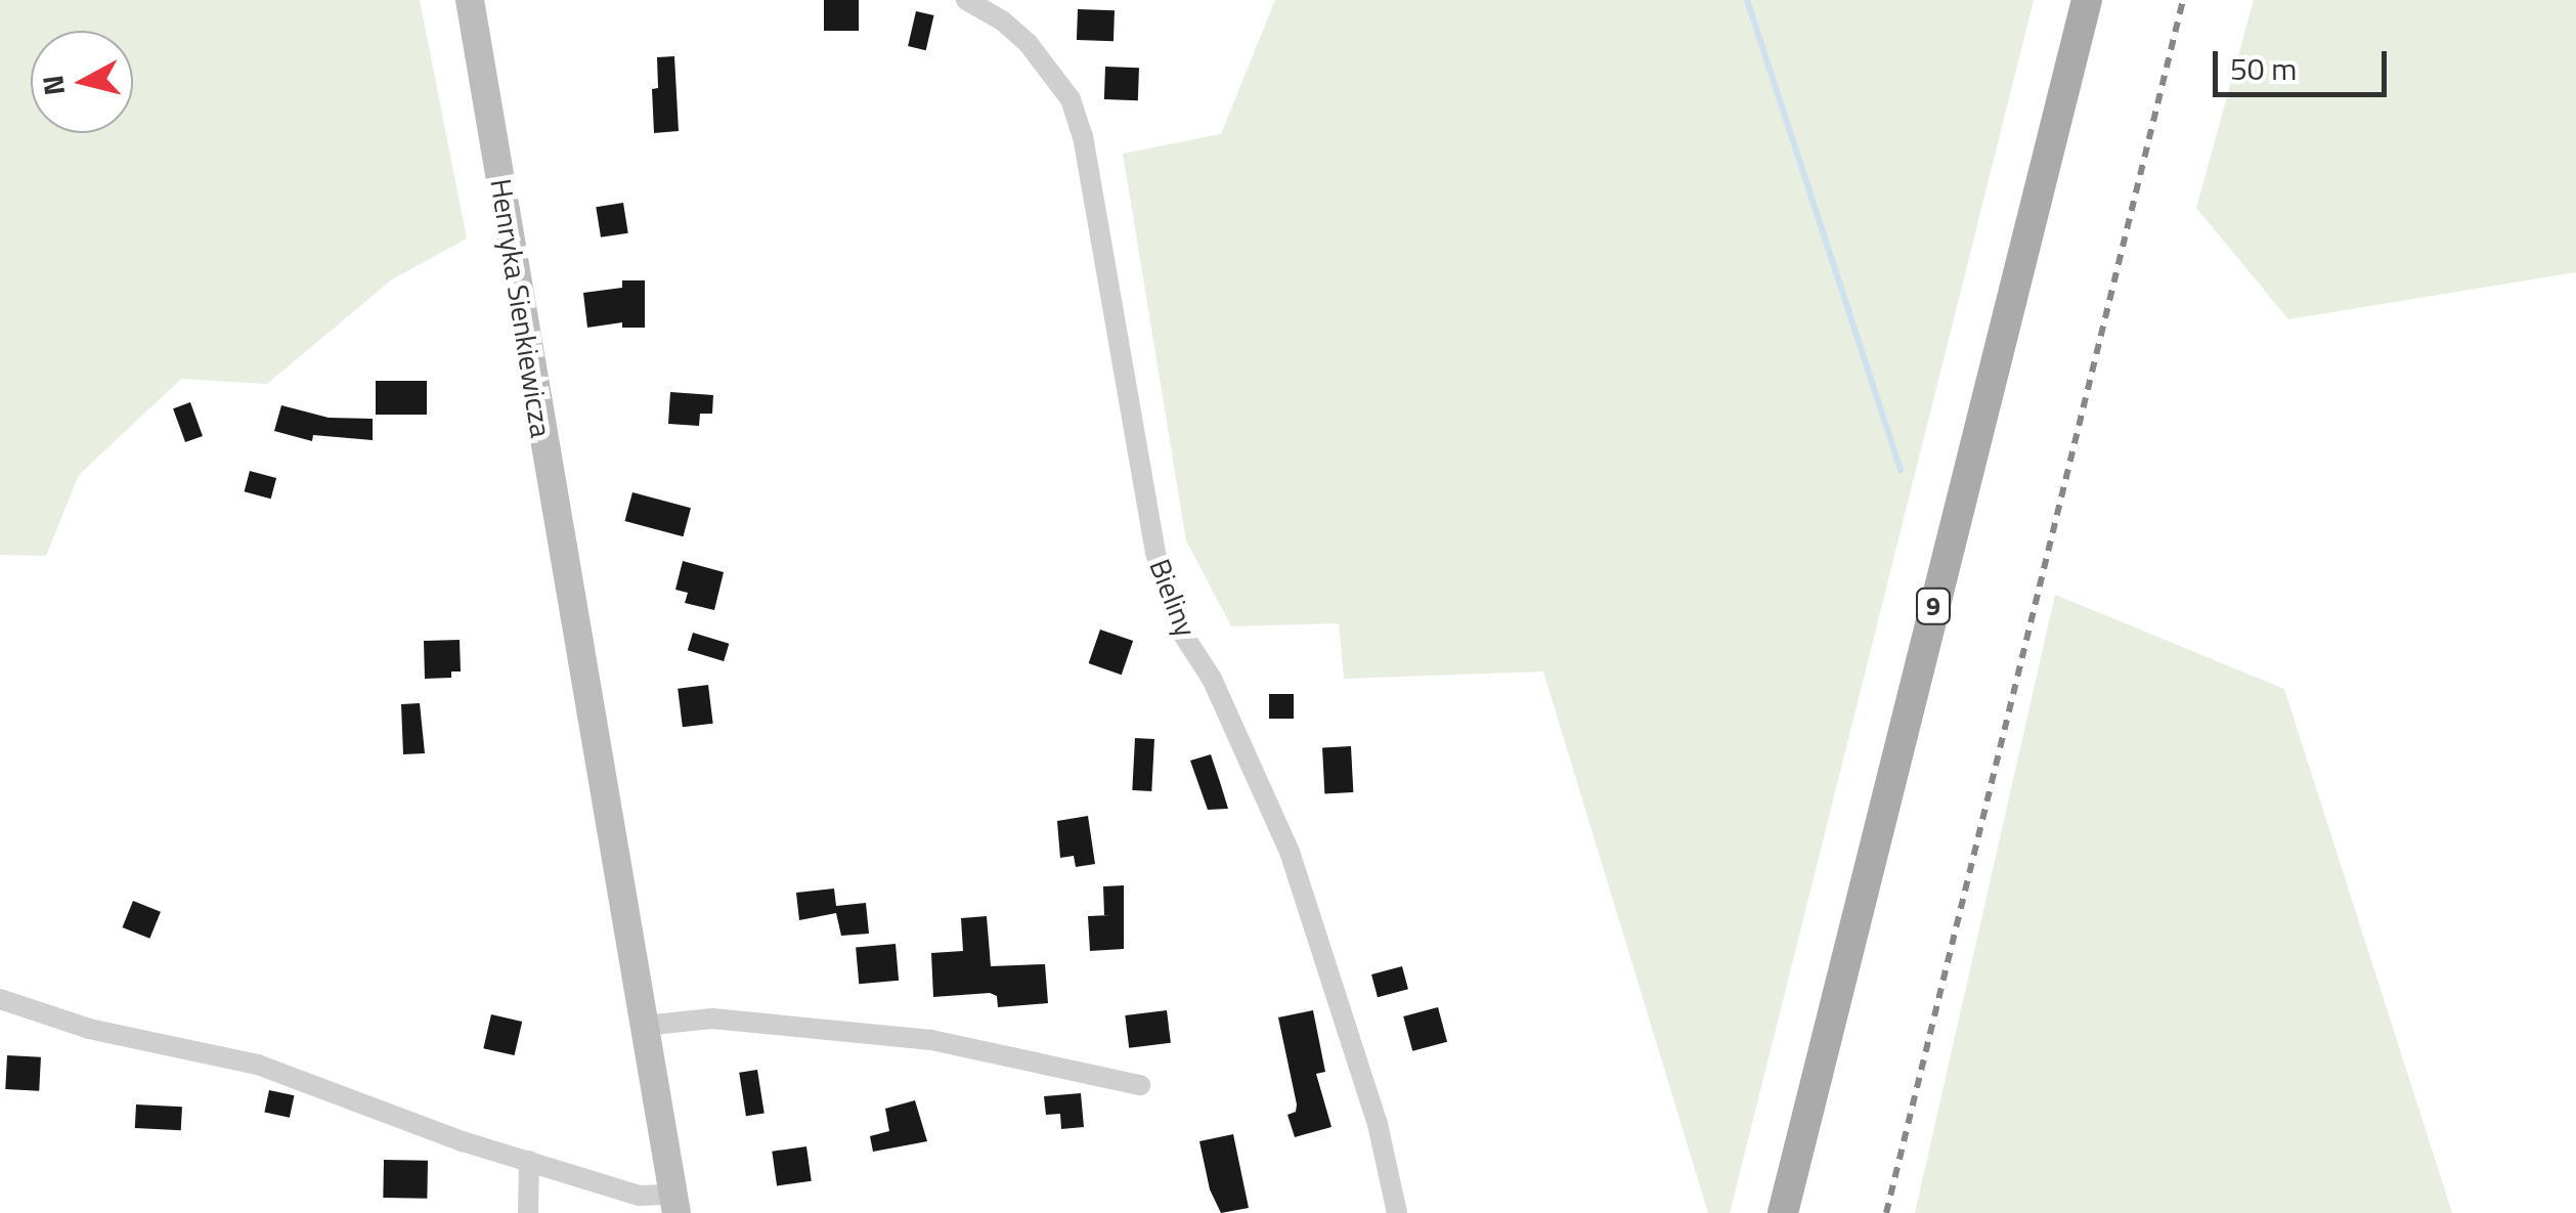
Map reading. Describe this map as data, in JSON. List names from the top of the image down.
{
  "streets": {
    "main road": ["Henryka Sienkiewicza", "9"],
    "street": ["Bieliny"]
  },
  "scale_bar": "50 m",
  "north": "left"
}
